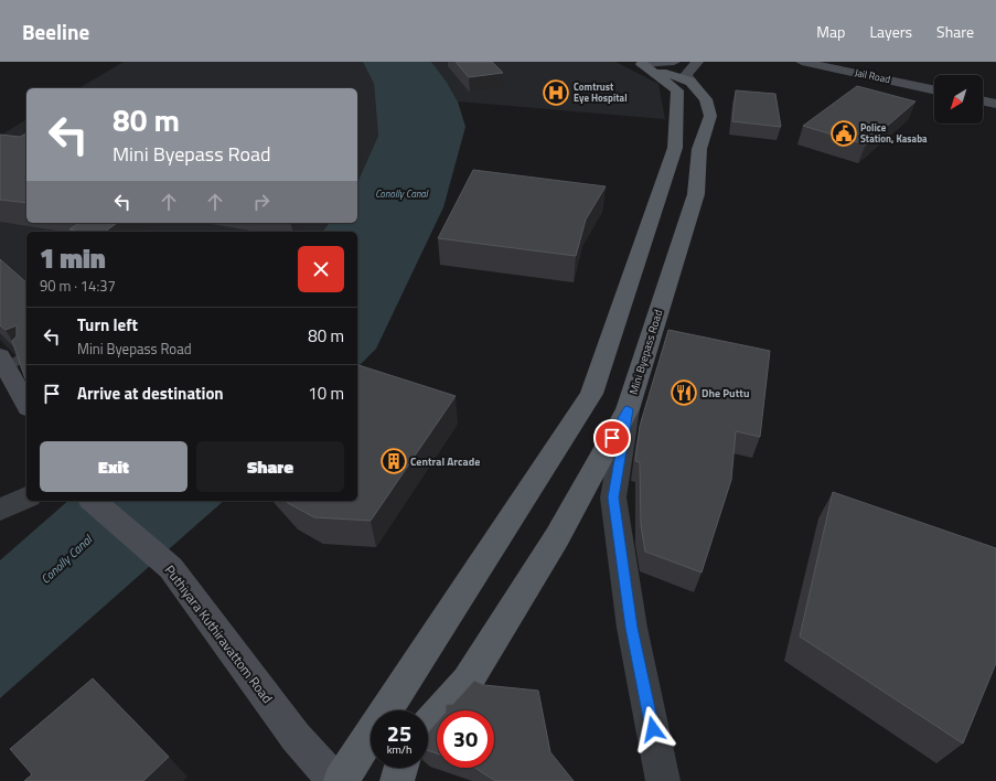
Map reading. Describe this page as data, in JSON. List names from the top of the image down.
{
  "streets": {
    "main road": ["Mini Byepass Road"],
    "street": ["Jail Road", "Puthiyara Kuthiravattom Road"]
  },
  "water": ["Conolly Canal"],
  "places": {
    "hospital": ["Comtrust Eye Hospital"],
    "public building": ["Police Station, Kasaba"],
    "restaurant": ["Dhe Puttu"],
    "building": ["Central Arcade"]
  },
  "north": "bottom left",
  "page": {
    "header": "Beeline",
    "nav": ["Map", "Layers", "Share"],
    "turn": ["80 m", "Mini Byepass Road"],
    "heading": ["1 min", "90 m · 14:37"],
    "list": [
      {
        "name": "Turn left",
        "note": "Mini Byepass Road",
        "value": "80 m"
      },
      {
        "name": "Arrive at destination",
        "value": "10 m"
      }
    ],
    "buttons": ["Exit", "Share"],
    "speed": "25 km/h",
    "limit": "30"
  }
}
